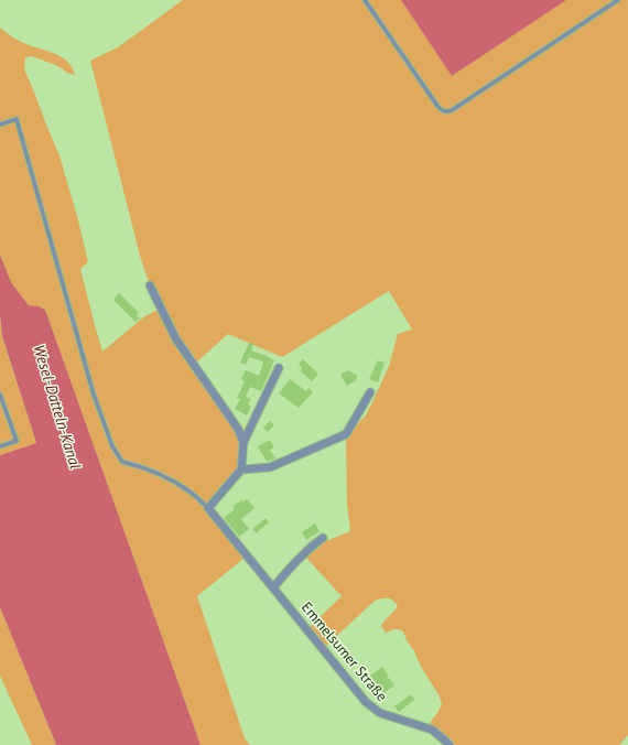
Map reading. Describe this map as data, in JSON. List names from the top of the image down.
{
  "streets": {
    "street": ["Emmelsumer Straße"]
  },
  "water": ["Wesel-Datteln-Kanal"]
}
